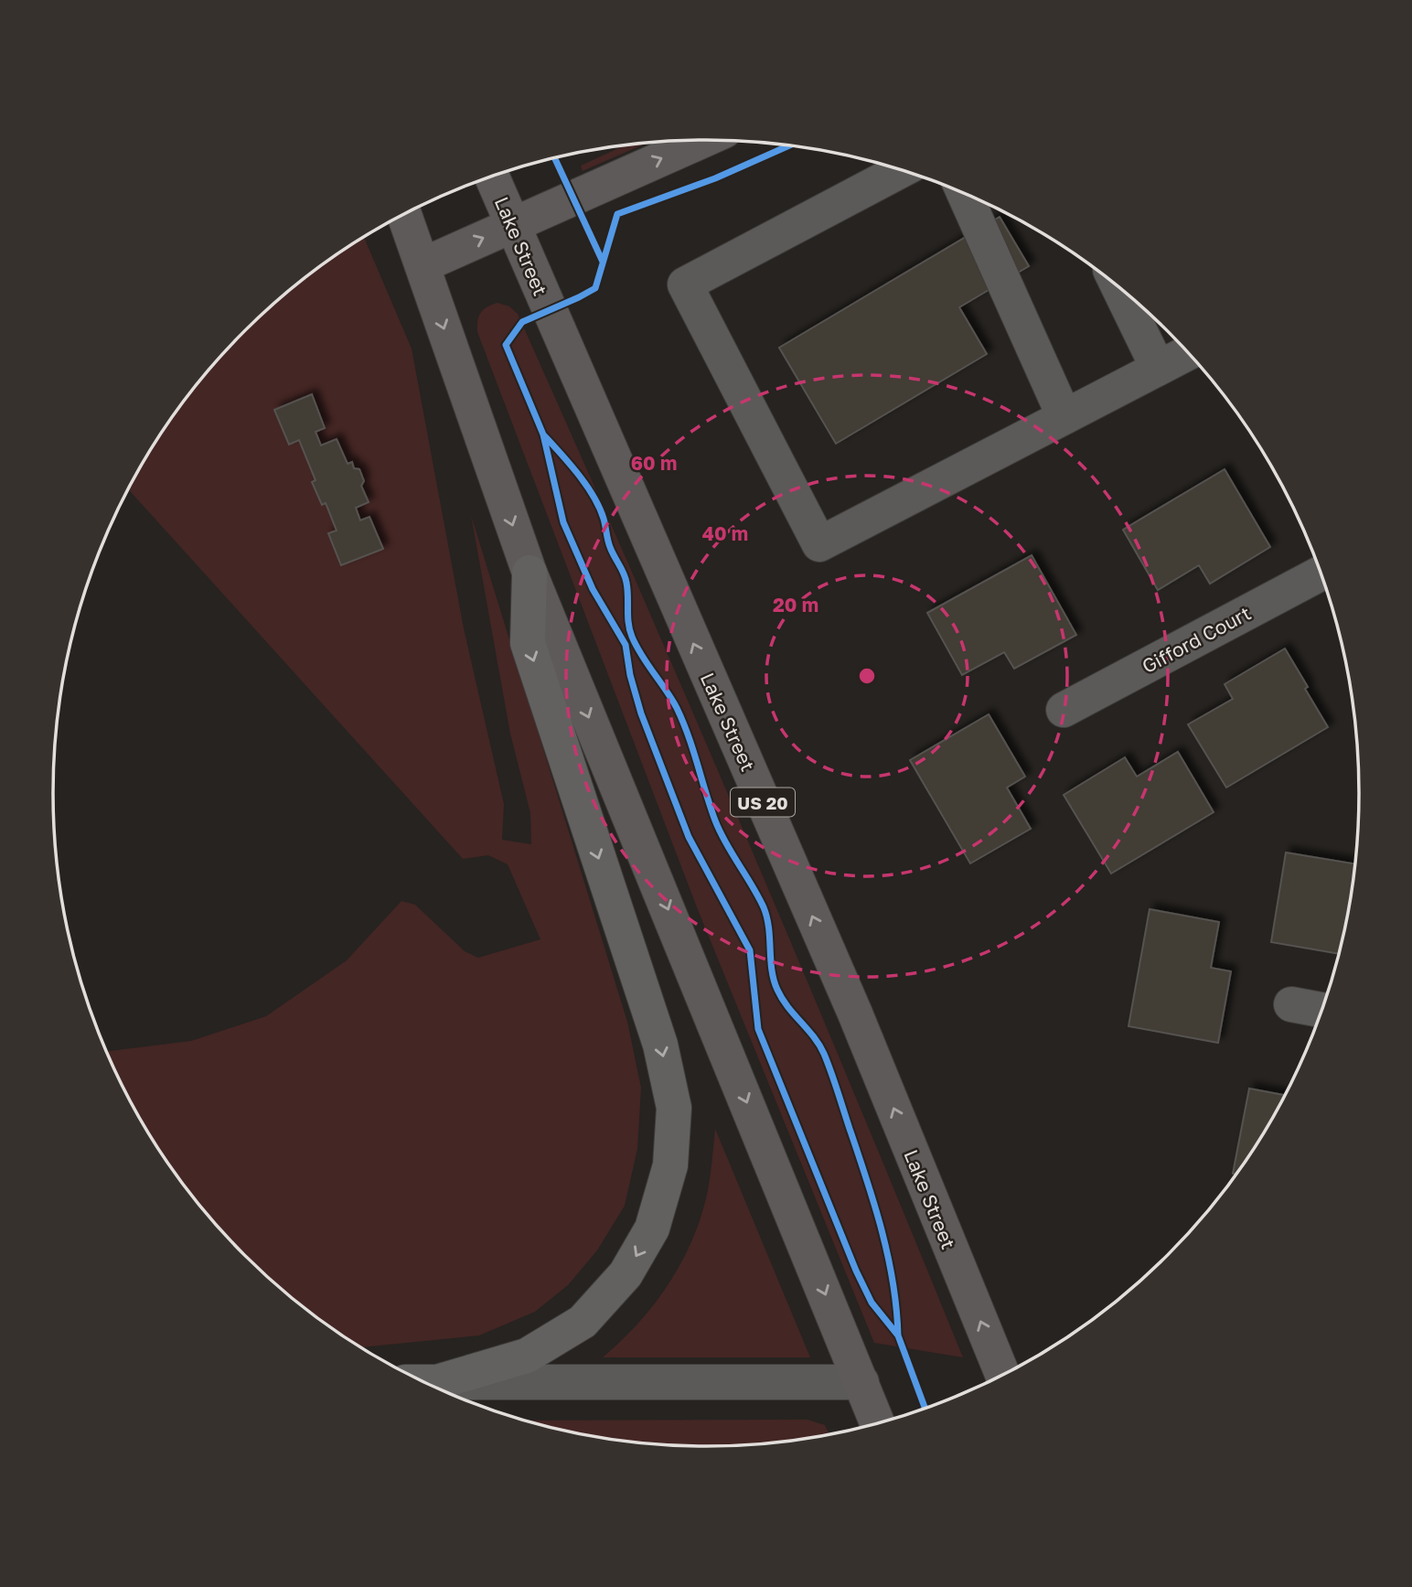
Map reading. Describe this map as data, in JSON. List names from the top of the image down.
{
  "streets": {
    "main road": ["Lake Street", "US 20"],
    "street": ["Gifford Court"]
  },
  "rings": ["60 m", "40 m", "20 m"]
}
